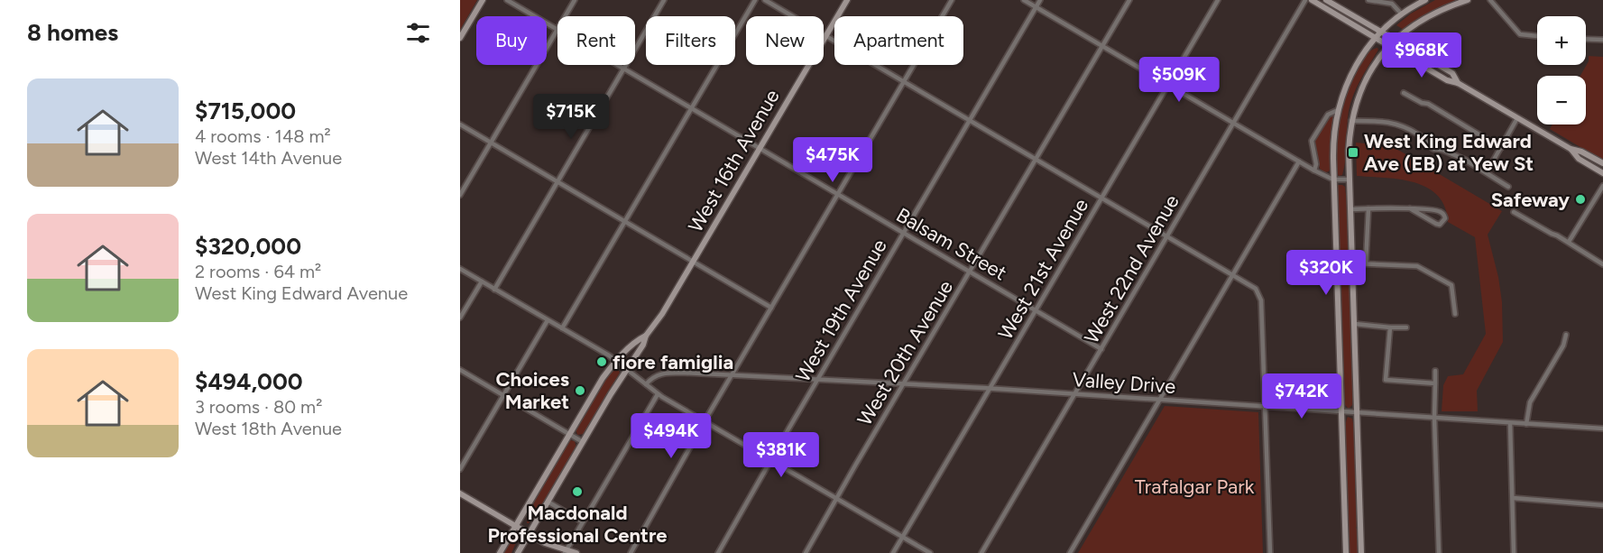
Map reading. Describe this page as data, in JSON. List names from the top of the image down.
{
  "streets": {
    "main road": ["West 16th Avenue"],
    "street": [
      "Balsam Street",
      "West 21st Avenue",
      "West 22nd Avenue",
      "West 19th Avenue",
      "West 20th Avenue",
      "Valley Drive"
    ]
  },
  "crossings": [
    ["West 16th Avenue", "Balsam Street"],
    ["Balsam Street", "West 21st Avenue"],
    ["Balsam Street", "West 22nd Avenue"],
    ["Balsam Street", "West 19th Avenue"],
    ["Balsam Street", "West 20th Avenue"],
    ["West 21st Avenue", "Valley Drive"],
    ["West 22nd Avenue", "Valley Drive"],
    ["West 19th Avenue", "Valley Drive"],
    ["West 20th Avenue", "Valley Drive"]
  ],
  "parks": ["Trafalgar Park"],
  "places": {
    "transit": ["West King Edward Ave (EB) at Yew St"],
    "other": [
      "Safeway",
      "fiore famiglia",
      "Choices Market",
      "Macdonald Professional Centre"
    ]
  },
  "page": {
    "heading": "8 homes",
    "map_buttons": ["+", "−"],
    "chip": [
      "Buy",
      "Rent",
      "Filters",
      "New",
      "Apartment"
    ],
    "price": [
      "$968K",
      "$509K",
      "$715K",
      "$475K",
      "$320K",
      "$742K",
      "$494K",
      "$381K"
    ],
    "list": [
      {
        "name": "$715,000",
        "note": "4 rooms · 148 m² · West 14th Avenue"
      },
      {
        "name": "$320,000",
        "note": "2 rooms · 64 m² · West King Edward Avenue"
      },
      {
        "name": "$494,000",
        "note": "3 rooms · 80 m² · West 18th Avenue"
      }
    ]
  }
}
